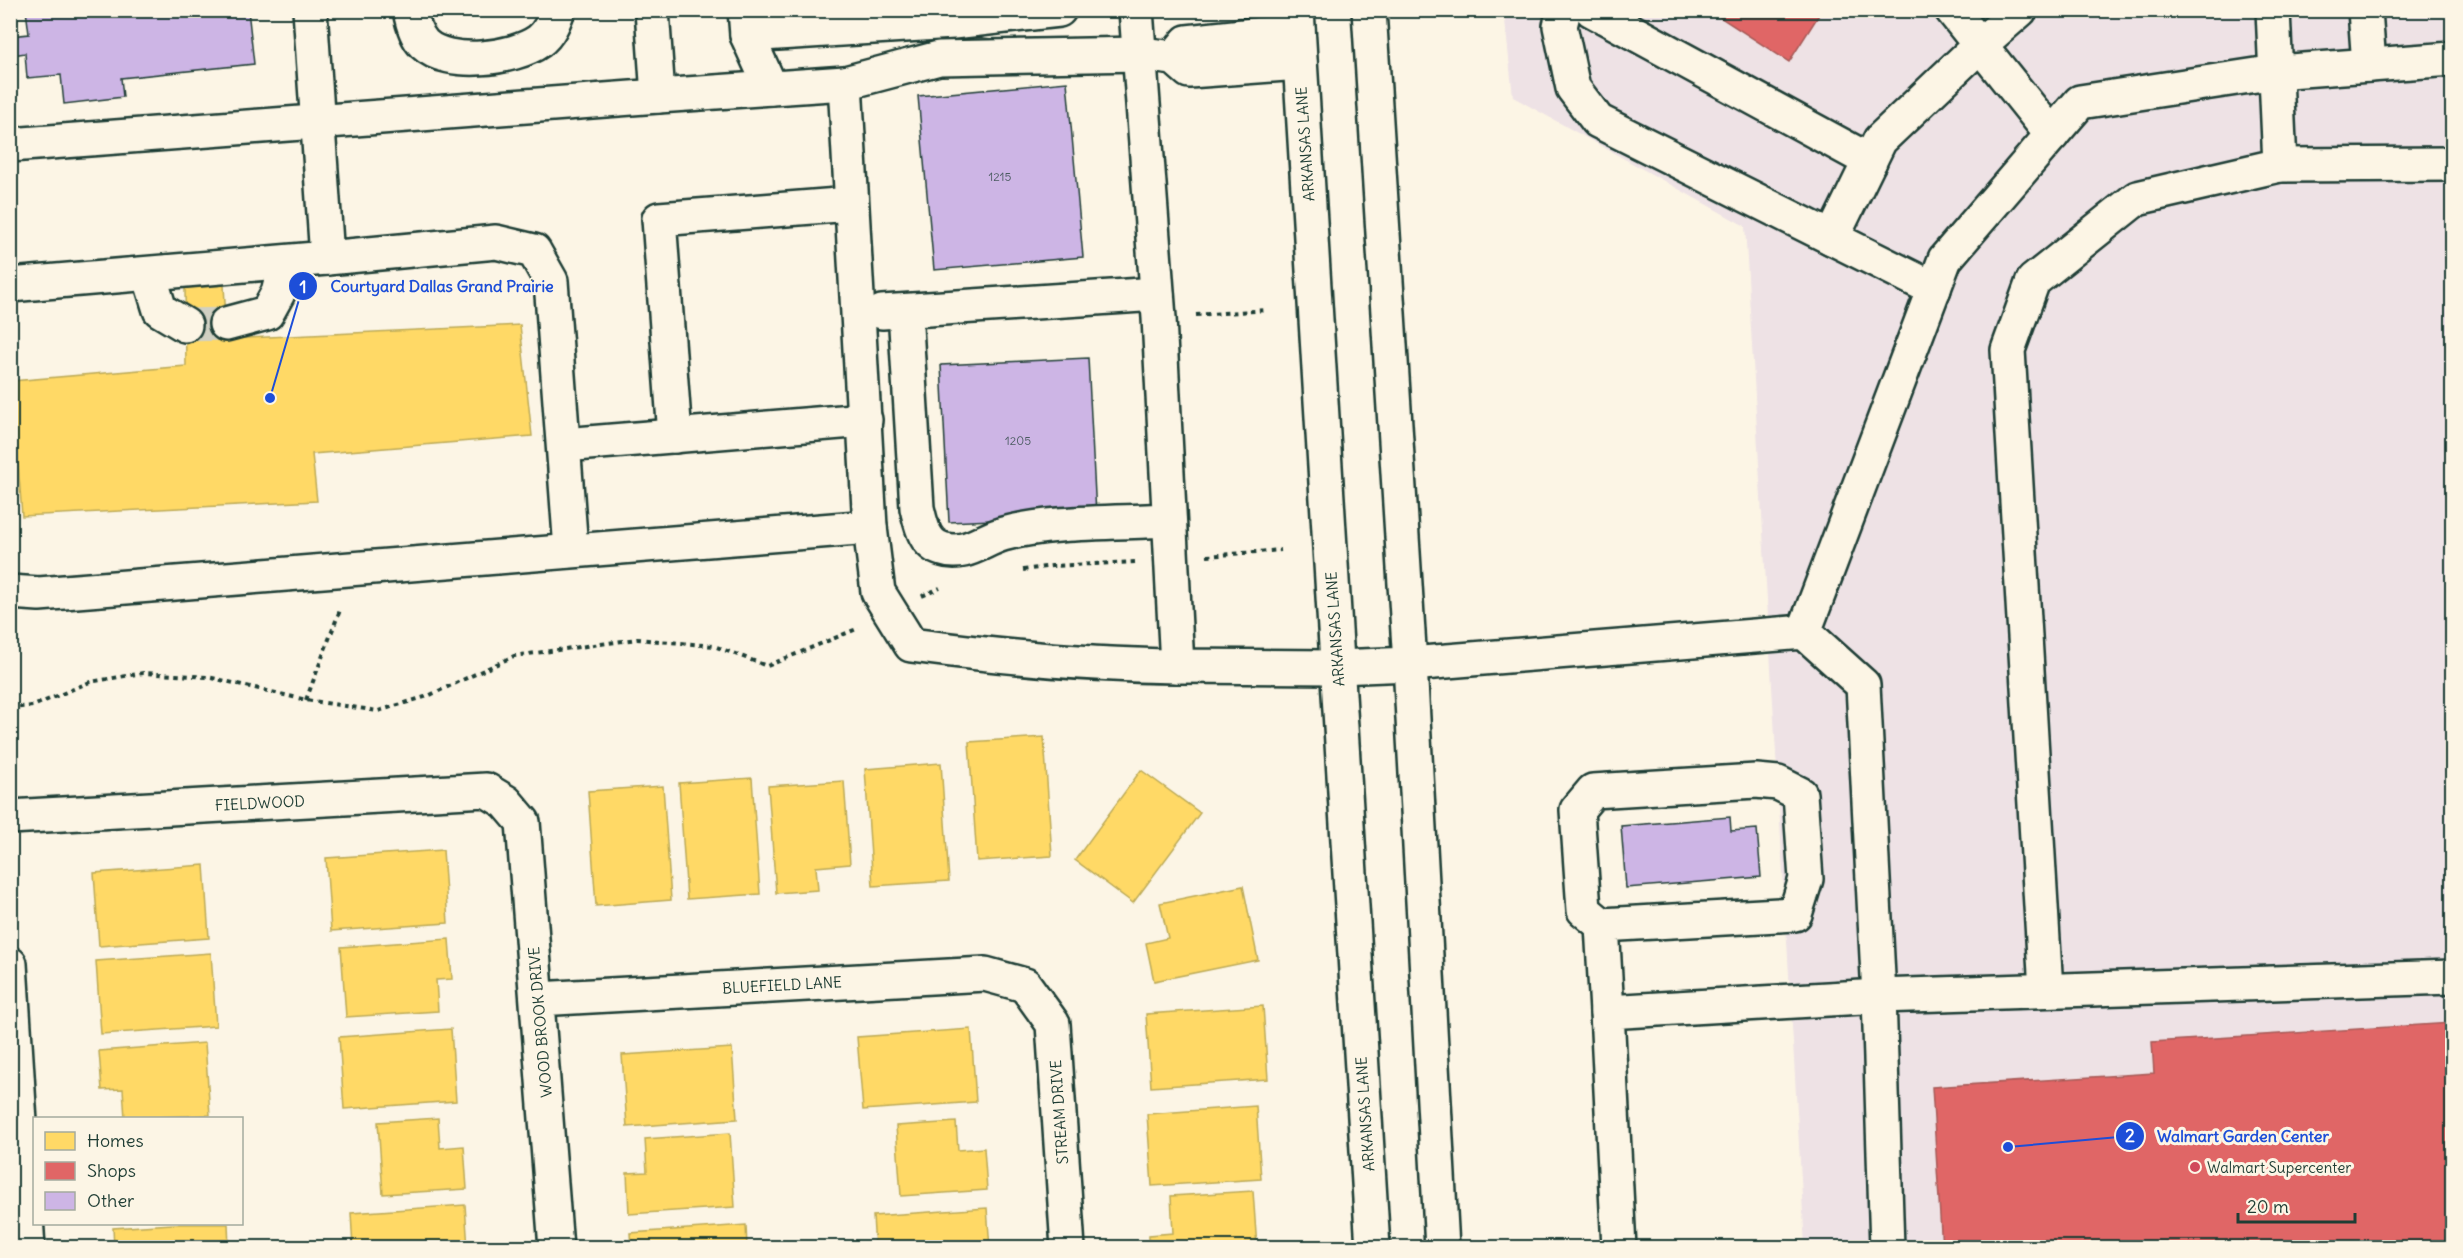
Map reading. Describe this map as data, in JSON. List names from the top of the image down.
{
  "streets": {
    "main road": [
      "ARKANSAS LANE",
      "FIELDWOOD",
      "BLUEFIELD LANE",
      "WOOD BROOK DRIVE",
      "STREAM DRIVE"
    ]
  },
  "crossings": [
    ["FIELDWOOD", "WOOD BROOK DRIVE"],
    ["BLUEFIELD LANE", "WOOD BROOK DRIVE"],
    ["BLUEFIELD LANE", "STREAM DRIVE"]
  ],
  "places": ["Courtyard Dallas Grand Prairie", "Walmart Garden Center", "Walmart Supercenter"],
  "house_numbers": ["1215", "1205"],
  "legend": ["Homes", "Shops", "Other"],
  "scale_bar": "20 m"
}
